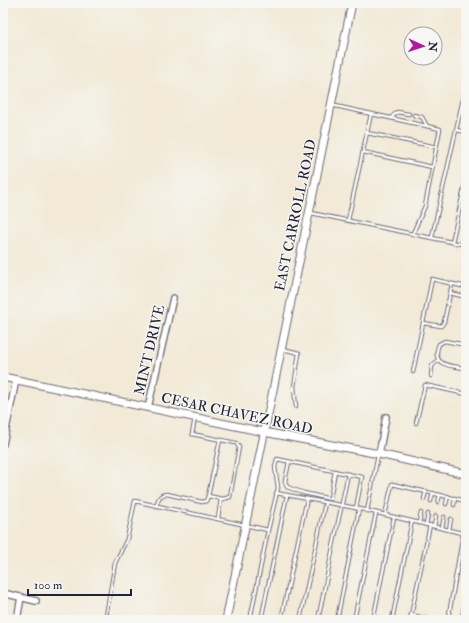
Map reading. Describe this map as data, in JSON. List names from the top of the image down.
{
  "streets": {
    "street": ["EAST CARROLL ROAD", "MINT DRIVE", "CESAR CHAVEZ ROAD"]
  },
  "crossings": [
    ["EAST CARROLL ROAD", "CESAR CHAVEZ ROAD"],
    ["MINT DRIVE", "CESAR CHAVEZ ROAD"]
  ],
  "scale_bar": "100 m",
  "north": "right"
}
